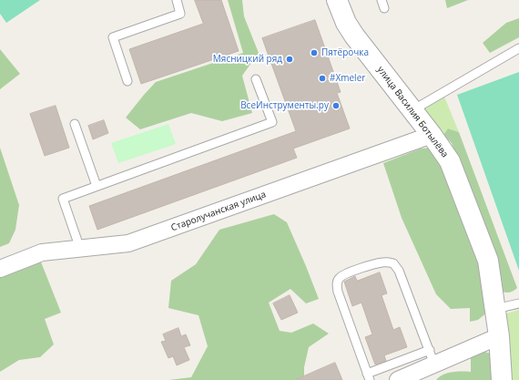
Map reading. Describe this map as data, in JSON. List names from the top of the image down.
{
  "streets": {
    "street": ["улица Василия Ботылёва", "Старолучанская улица"]
  },
  "crossings": [
    ["улица Василия Ботылёва", "Старолучанская улица"]
  ],
  "places": [
    "Пятёрочка",
    "Мясницкий ряд",
    "#Xmeler",
    "ВсеИнструменты.ру"
  ]
}
